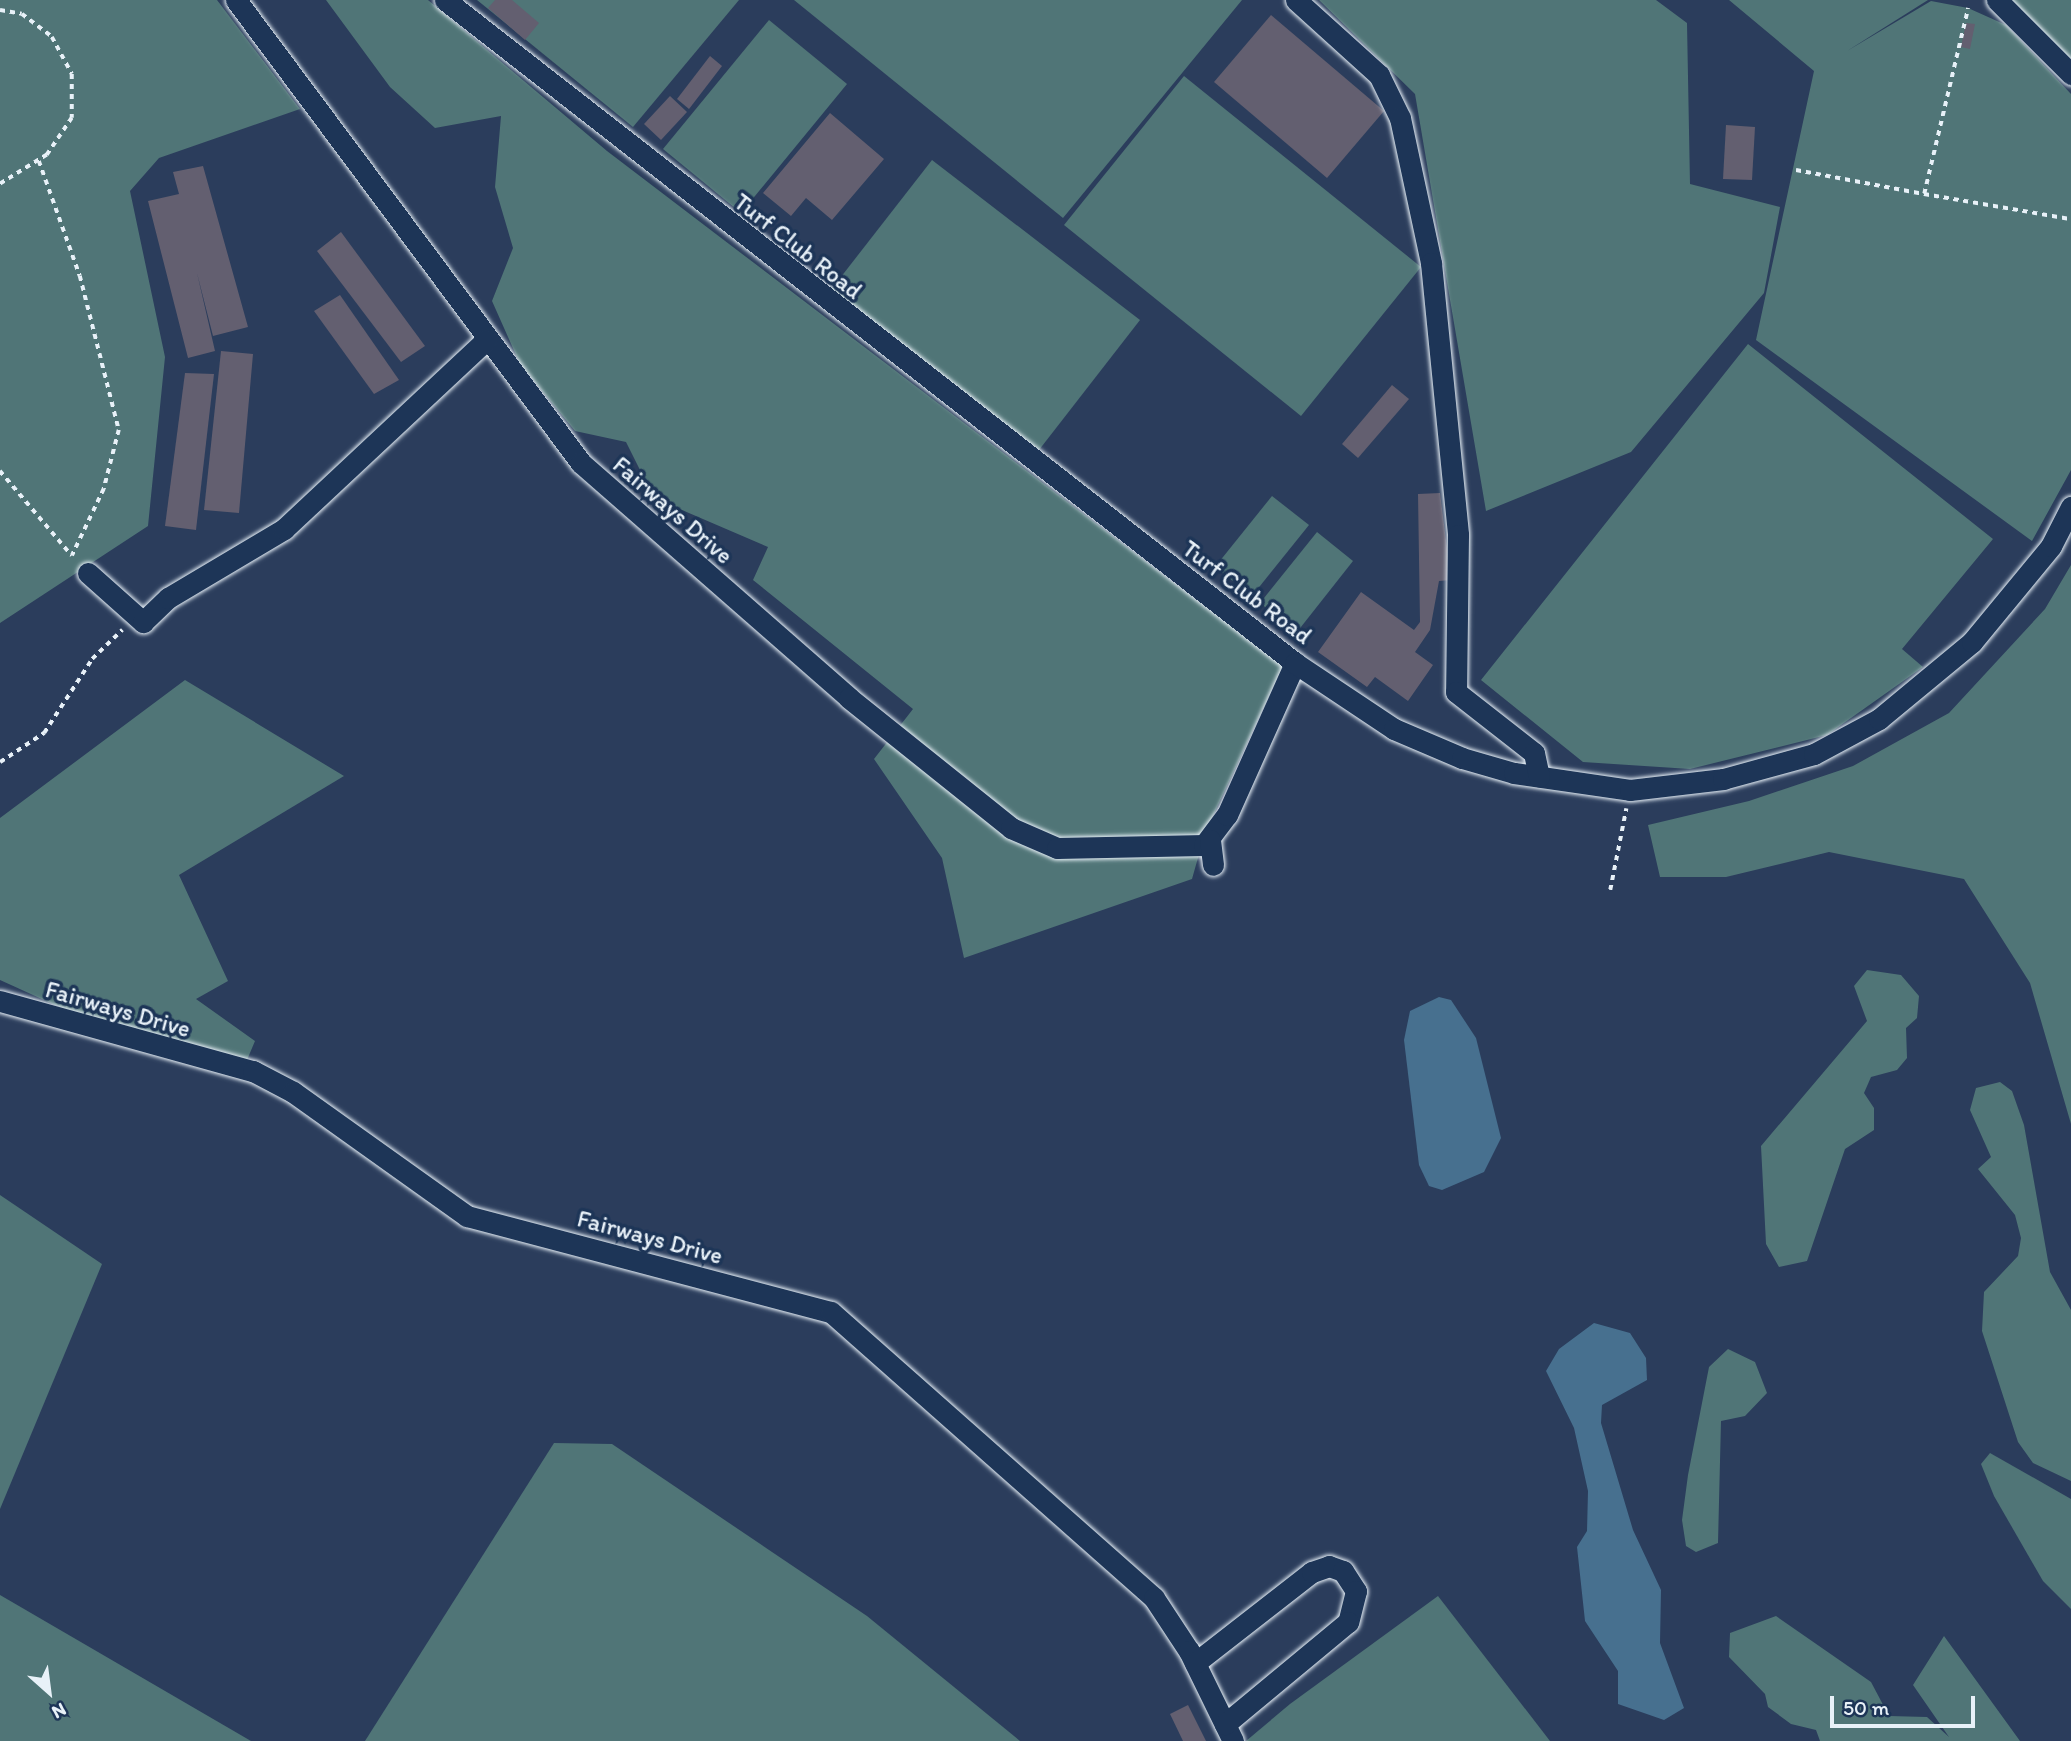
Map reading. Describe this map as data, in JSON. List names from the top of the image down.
{
  "streets": {
    "street": ["Turf Club Road", "Fairways Drive"]
  },
  "scale_bar": "50 m",
  "north": "bottom right"
}
